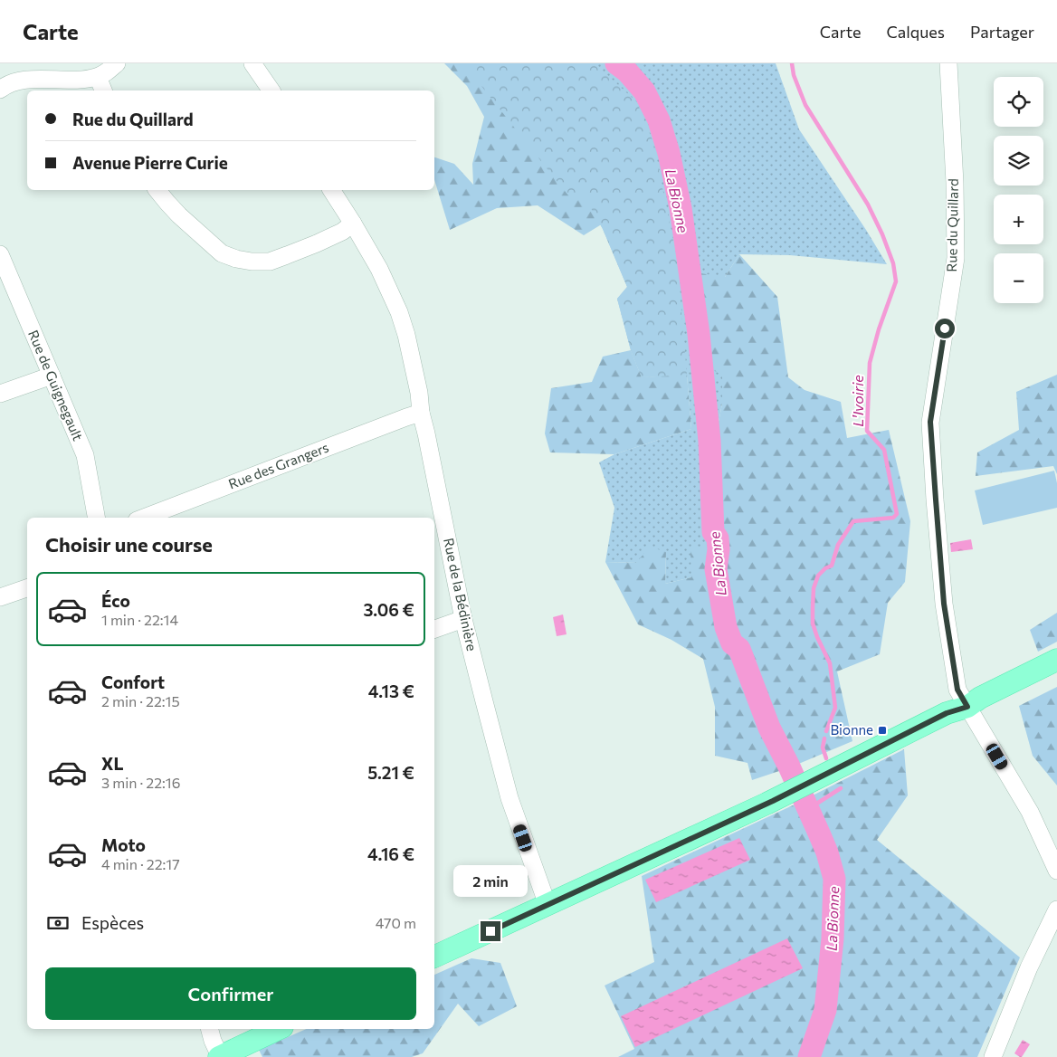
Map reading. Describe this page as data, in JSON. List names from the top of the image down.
{
  "streets": {
    "street": [
      "Rue du Quillard",
      "Rue de Guignegault",
      "Rue des Grangers",
      "Rue de la Bédinière"
    ]
  },
  "crossings": [
    ["Rue des Grangers", "Rue de la Bédinière"]
  ],
  "water": ["La Bionne", "L'Ivoirie"],
  "places": {
    "transit": ["Bionne"]
  },
  "page": {
    "header": "Carte",
    "nav": ["Carte", "Calques", "Partager"],
    "map_buttons": ["+", "−"],
    "banner": ["Rue du Quillard", "Avenue Pierre Curie"],
    "heading": "Choisir une course",
    "list": [
      {
        "name": "Éco",
        "note": "1 min · 22:14",
        "value": "3.06 €"
      },
      {
        "name": "Confort",
        "note": "2 min · 22:15",
        "value": "4.13 €"
      },
      {
        "name": "XL",
        "note": "3 min · 22:16",
        "value": "5.21 €"
      },
      {
        "name": "Moto",
        "note": "4 min · 22:17",
        "value": "4.16 €"
      }
    ],
    "bubble": "2 min",
    "pay": ["Espèces", "470 m"],
    "buttons": "Confirmer"
  }
}
